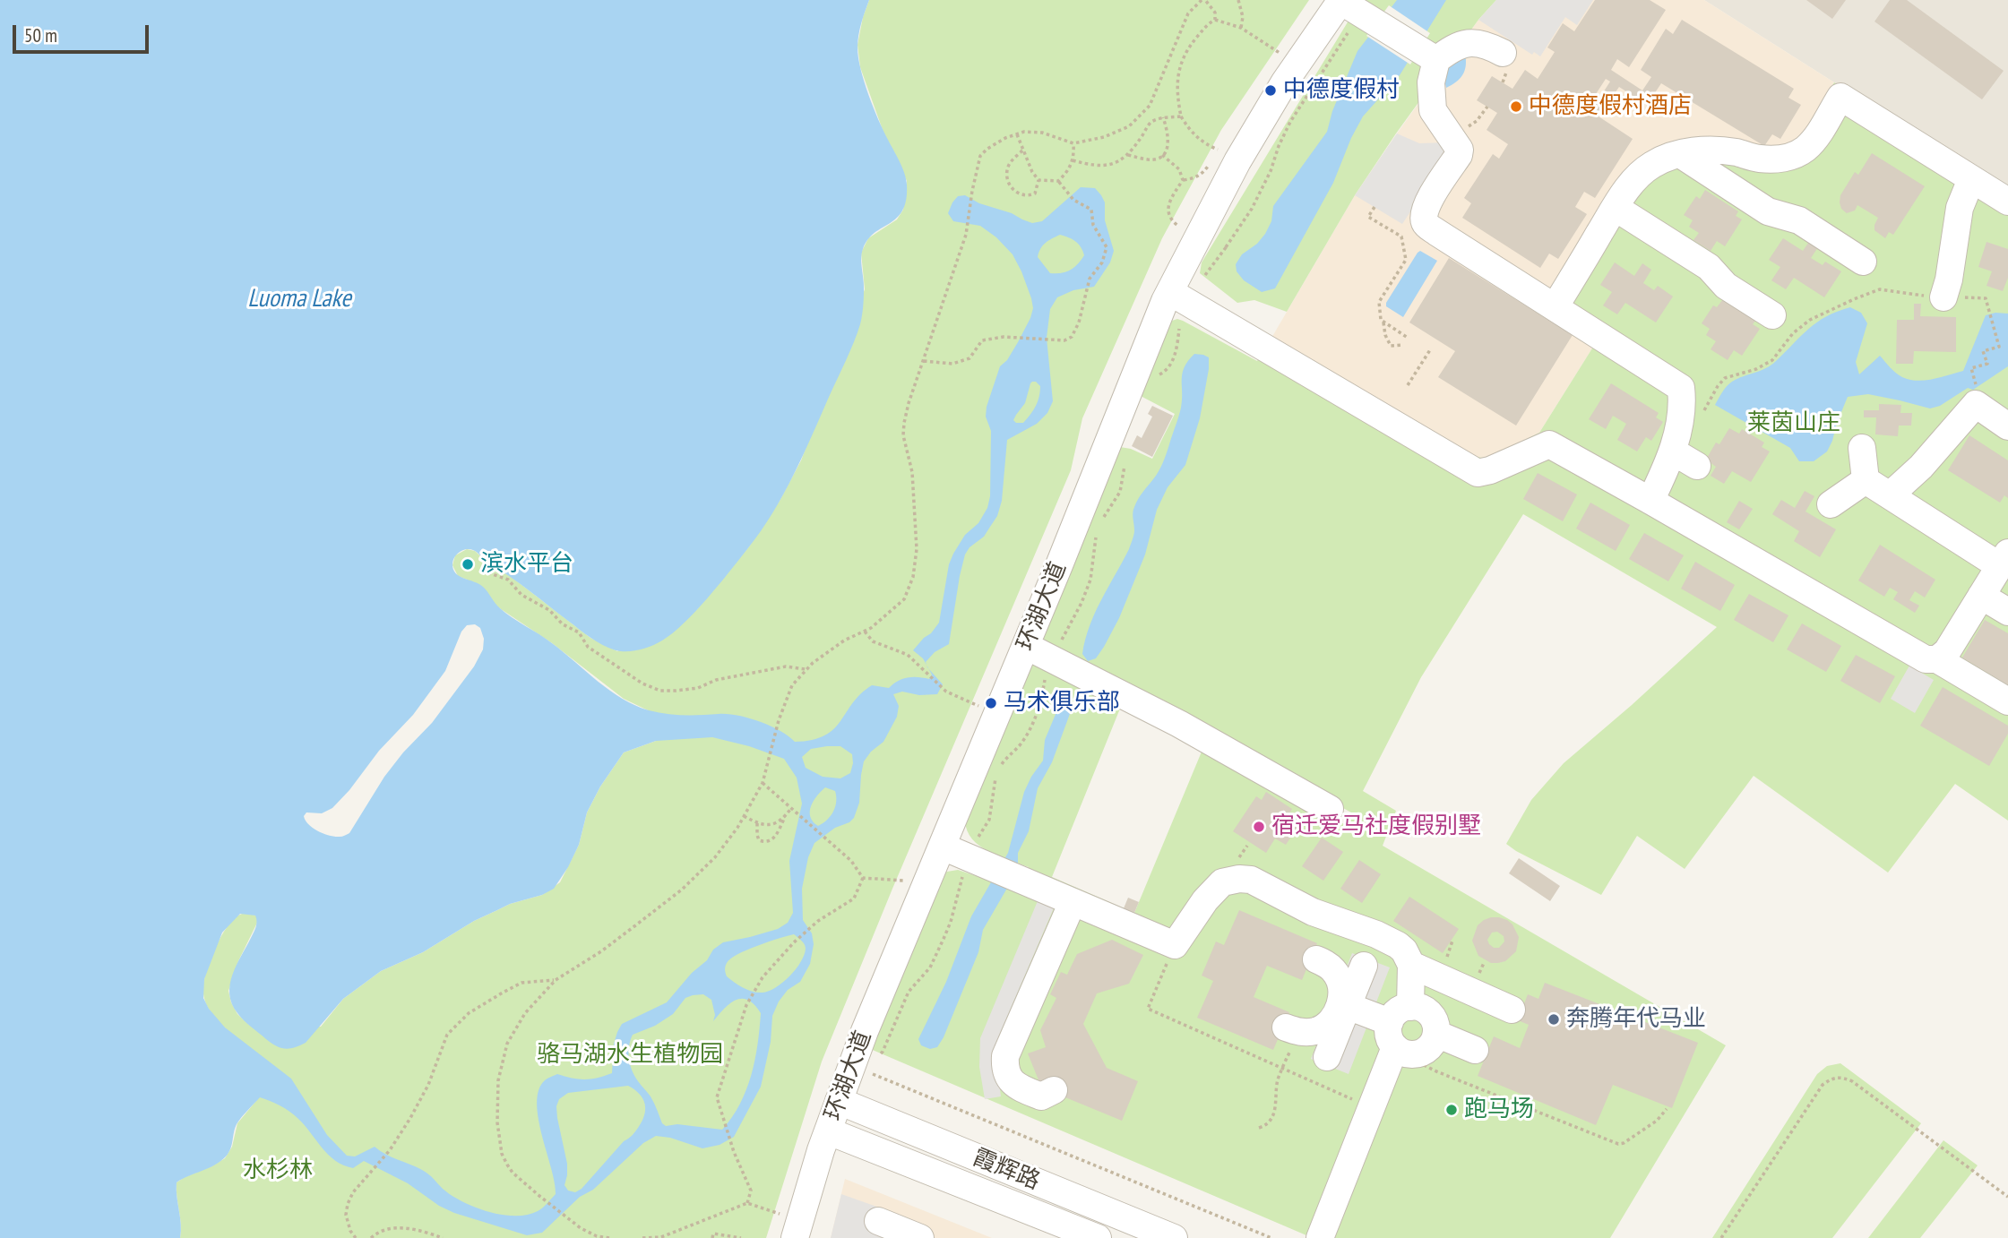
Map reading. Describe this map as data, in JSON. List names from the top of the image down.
{
  "streets": {
    "street": ["环湖大道", "霞辉路"]
  },
  "crossings": [
    ["环湖大道", "霞辉路"]
  ],
  "water": ["Luoma Lake"],
  "parks": ["莱茵山庄", "骆马湖水生植物园", "水杉林"],
  "places": [
    "中德度假村",
    "中德度假村酒店",
    "滨水平台",
    "马术俱乐部",
    "宿迁爱马社度假别墅",
    "奔腾年代马业",
    "跑马场"
  ],
  "scale_bar": "50 m"
}
